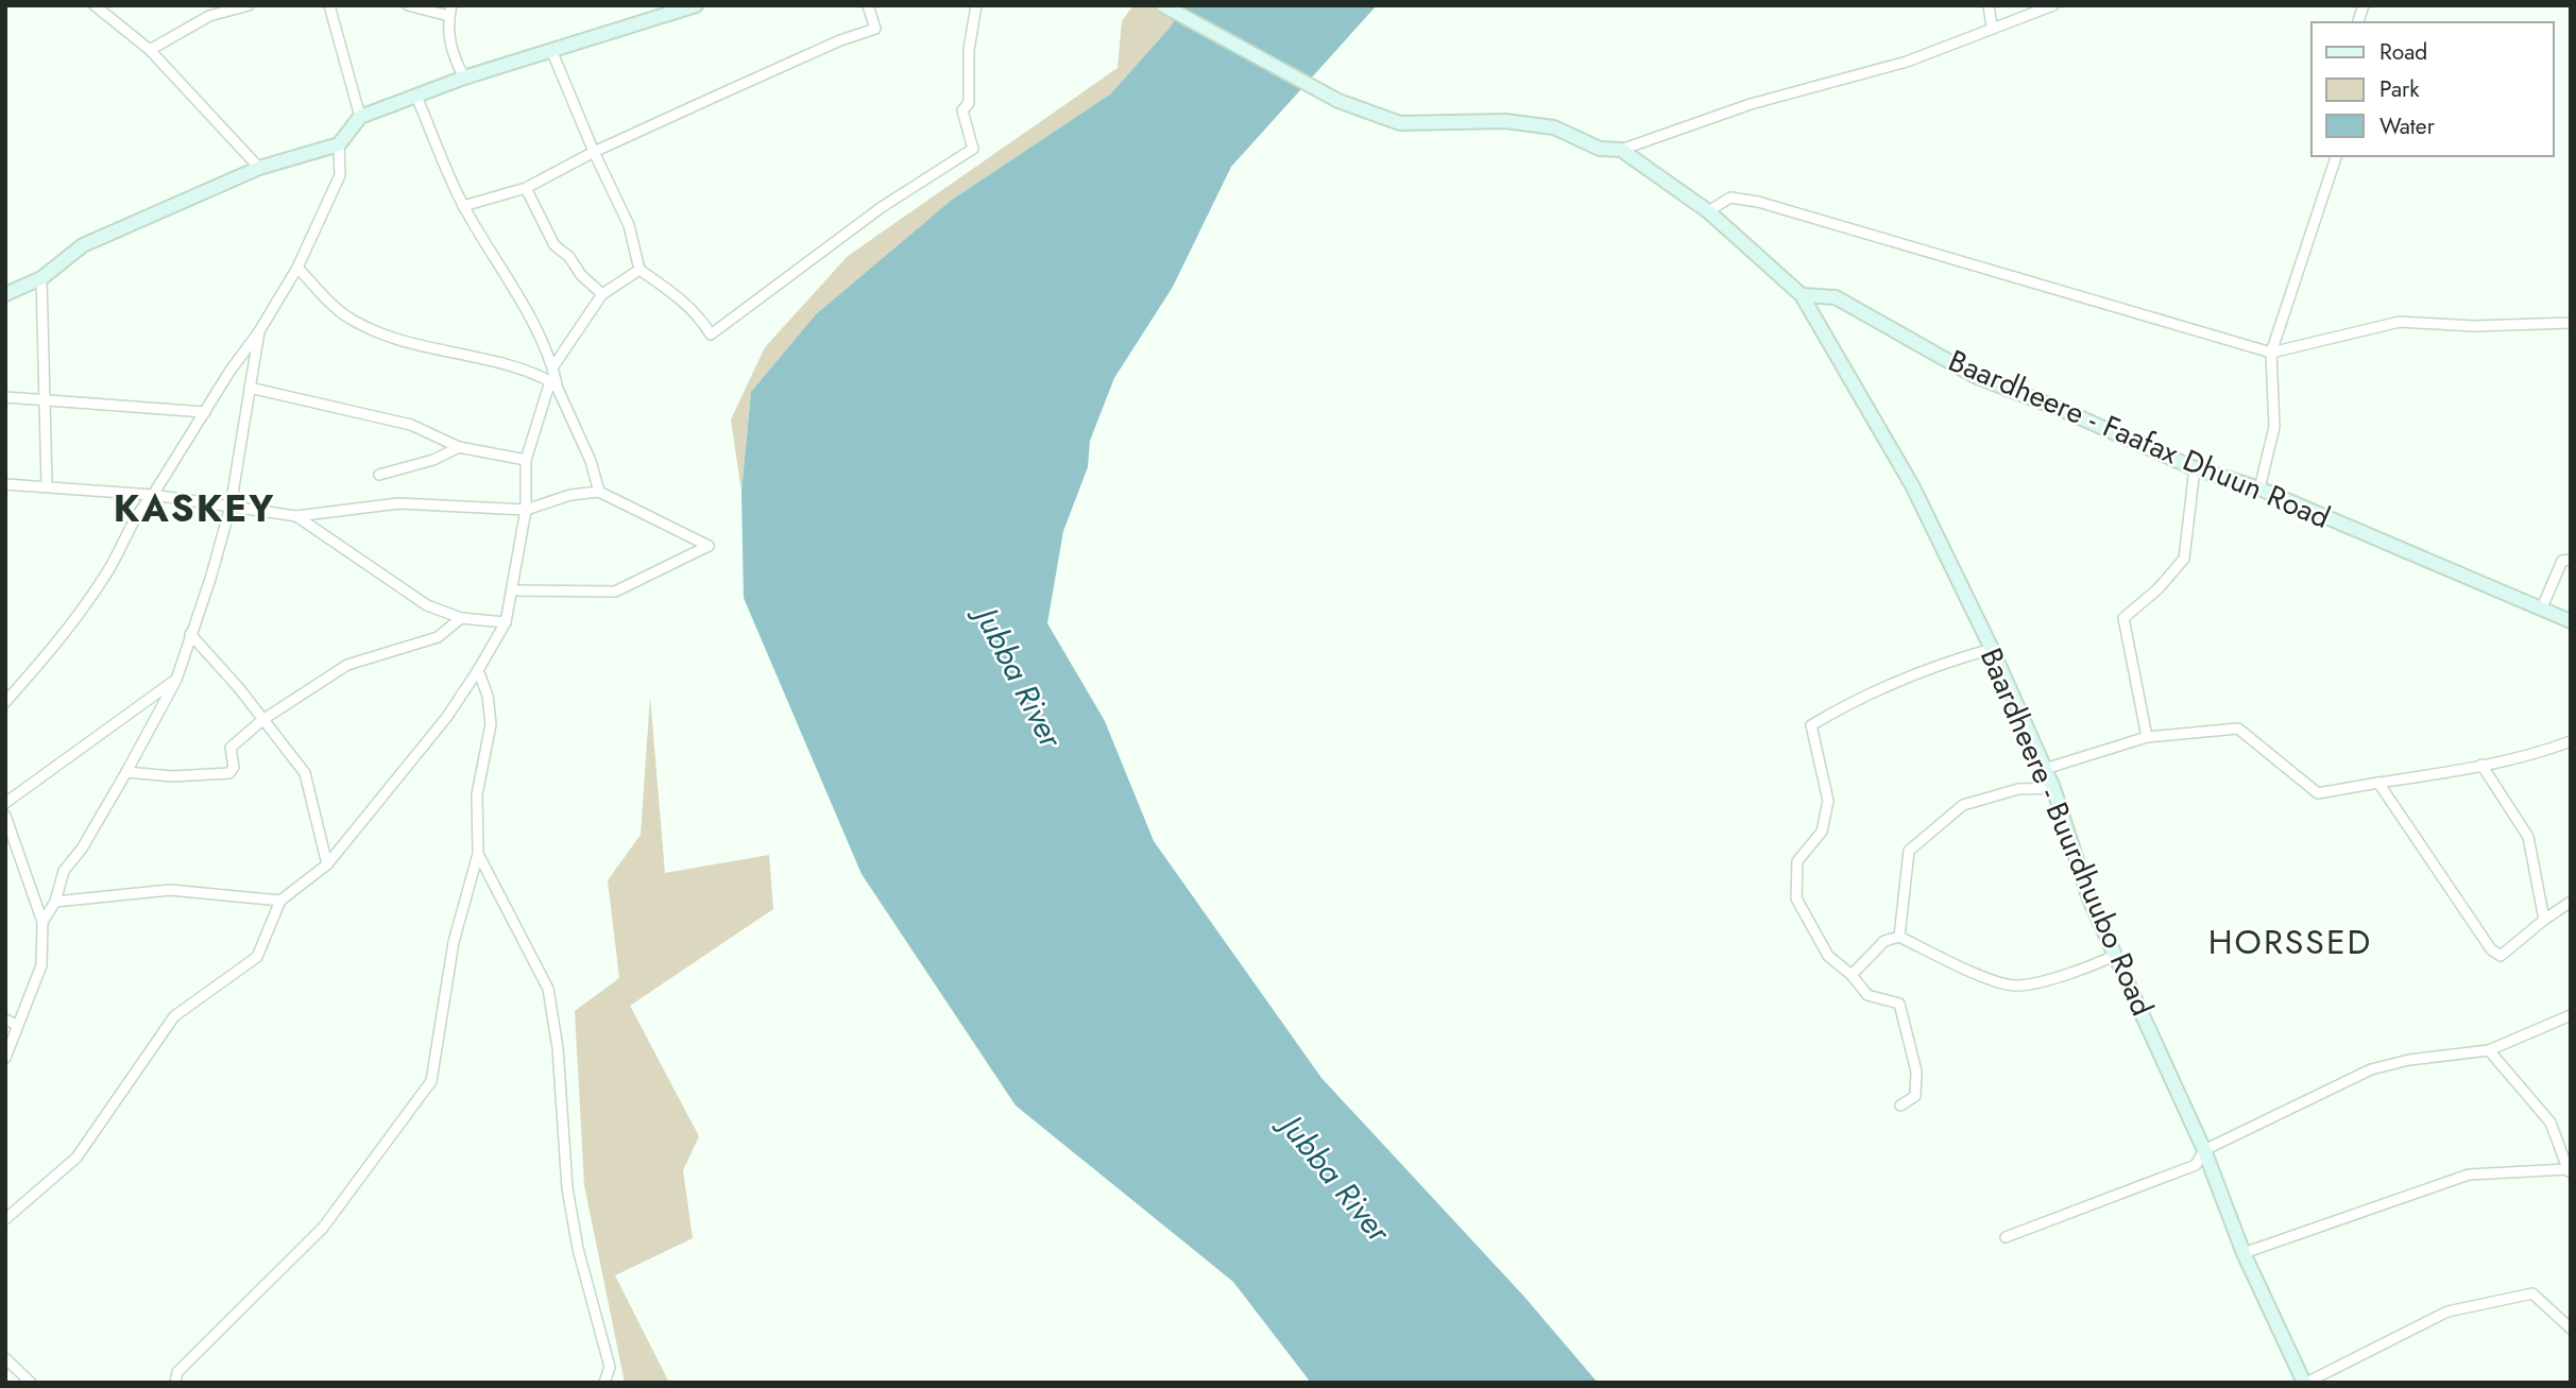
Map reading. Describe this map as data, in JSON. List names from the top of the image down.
{
  "streets": {
    "main road": ["Baardheere - Faafax Dhuun Road", "Baardheere - Buurdhuubo Road"]
  },
  "crossings": [
    ["Baardheere - Faafax Dhuun Road", "Baardheere - Buurdhuubo Road"]
  ],
  "districts": ["KASKEY", "HORSSED"],
  "water": ["Jubba River"],
  "legend": ["Road", "Park", "Water"]
}
